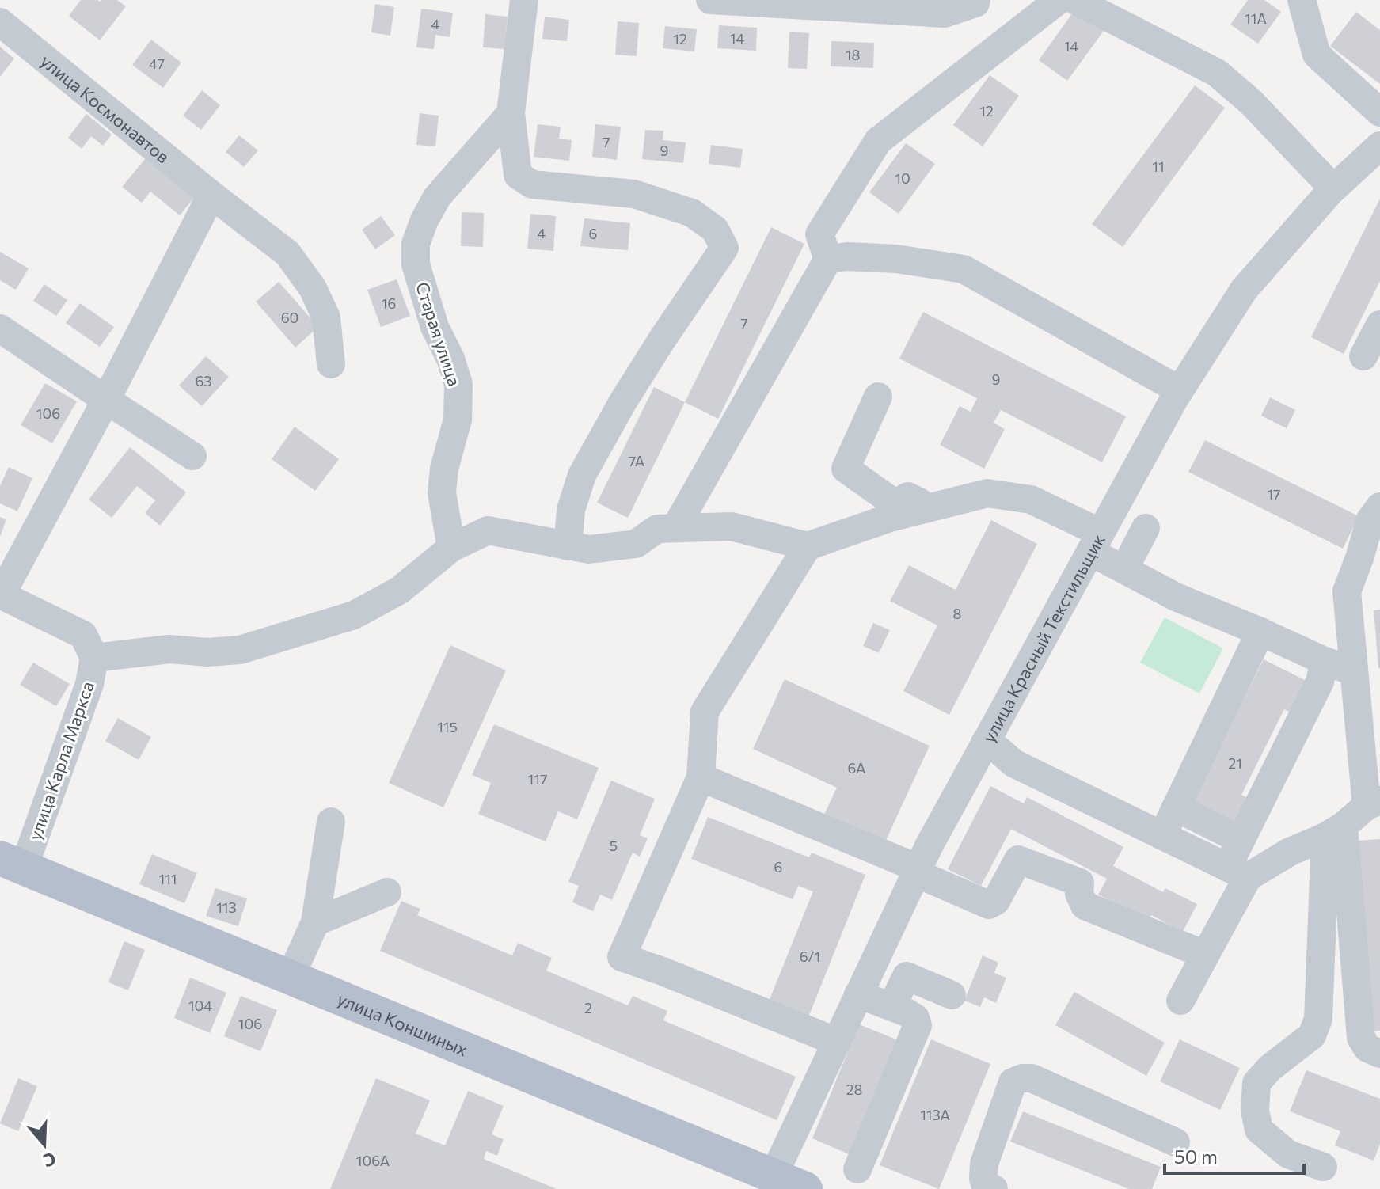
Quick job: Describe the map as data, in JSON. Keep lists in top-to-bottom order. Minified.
{"streets":{"main road":["улица Коншиных"],"street":["улица Космонавтов","Старая улица","улица Красный Текстильщик","улица Карла Маркса"]},"crossings":[["улица Красный Текстильщик","улица Коншиных"],["улица Карла Маркса","улица Коншиных"]],"house_numbers":["11А","4","14","12","14","18","47","12","7","9","11","10","4","6","16","60","7","9","63","106","7А","17","8","115","21","6А","117","5","6","111","113","6/1","104","2","106","28","113А","106А"],"scale_bar":"50 m","north":"bottom"}
